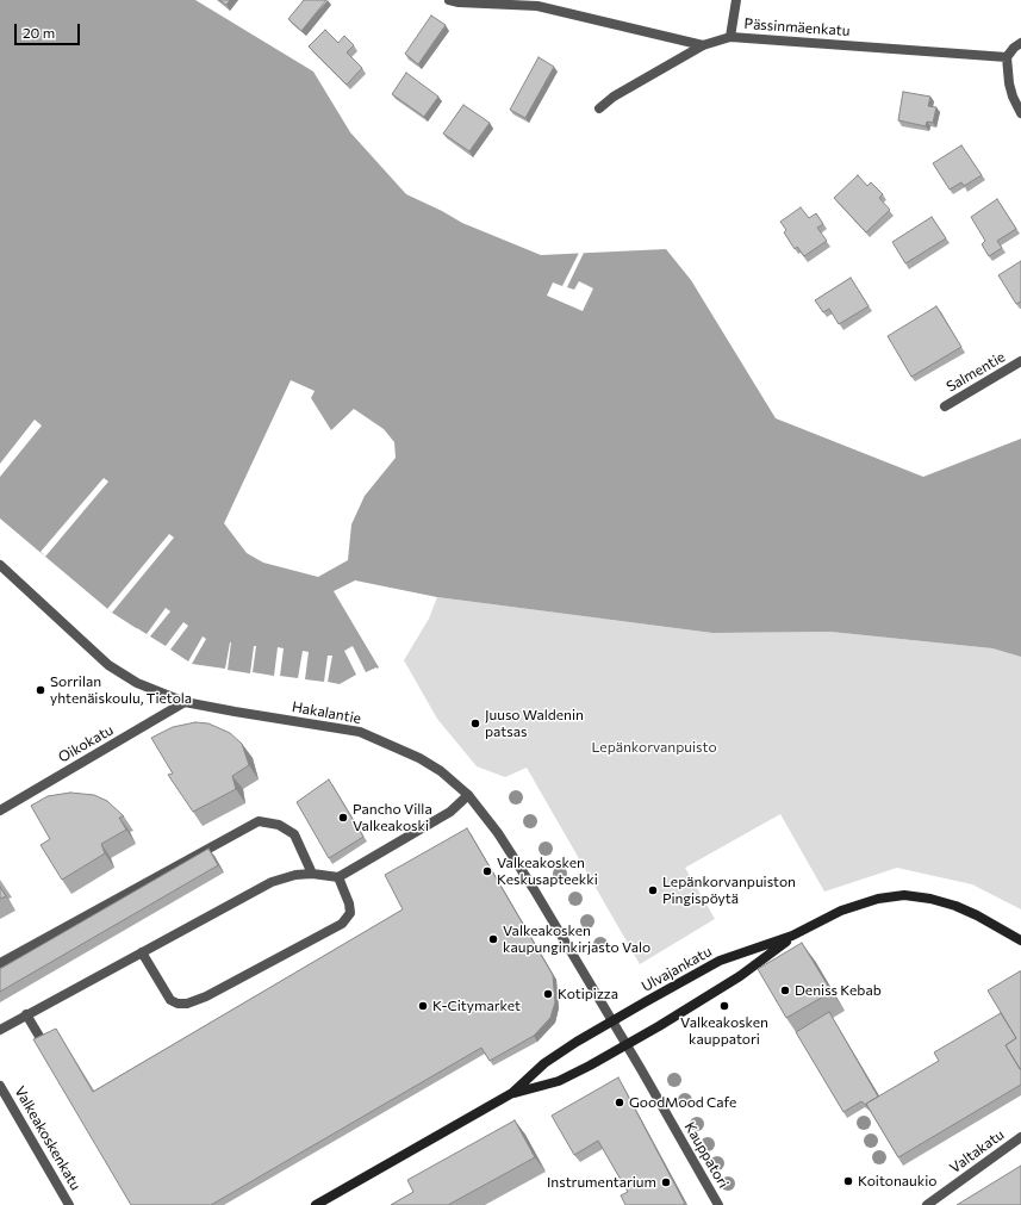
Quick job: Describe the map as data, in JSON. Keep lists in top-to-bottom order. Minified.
{"streets":{"main road":["Ulvajankatu"],"street":["Pässinmäenkatu","Salmentie","Hakalantie","Oikokatu","Valkeakoskenkatu","Valtakatu","Kauppatori"]},"crossings":[["Hakalantie","Oikokatu"],["Hakalantie","Ulvajankatu"],["Hakalantie","Kauppatori"],["Ulvajankatu","Kauppatori"]],"parks":["Lepänkorvanpuisto"],"places":["Sorrilan yhtenäiskoulu, Tietola","Juuso Waldenin patsas","Pancho Villa Valkeakoski","Valkeakosken Keskusapteekki","Lepänkorvanpuiston Pingispöytä","Valkeakosken kaupunginkirjasto Valo","Deniss Kebab","Kotipizza","K-Citymarket","Valkeakosken kauppatori","GoodMood Cafe","Koitonaukio","Instrumentarium"],"scale_bar":"20 m"}
